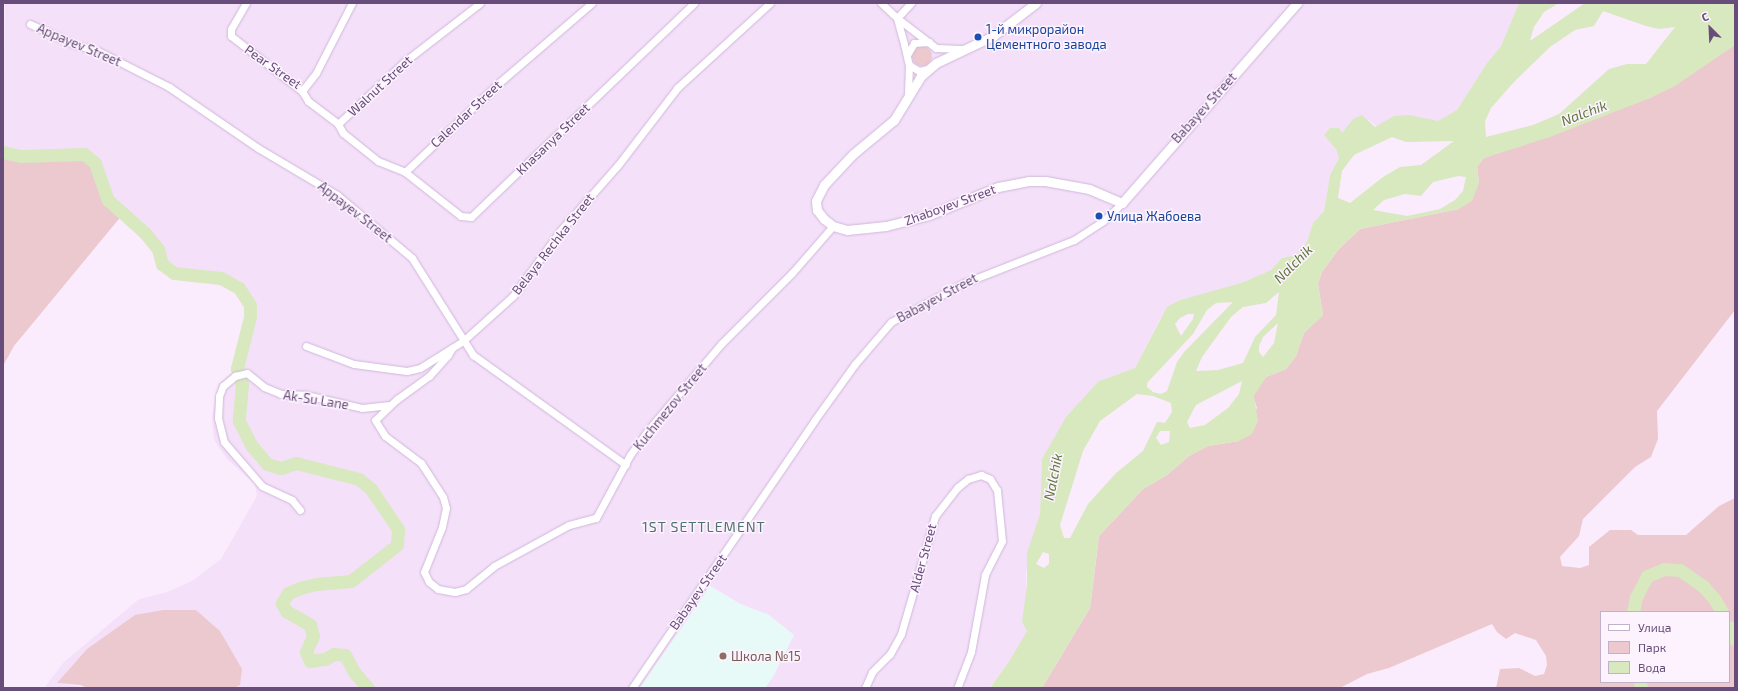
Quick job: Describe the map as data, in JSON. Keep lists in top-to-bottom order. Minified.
{"streets":{"street":["Appayev Street","Pear Street","Walnut Street","Babayev Street","Calendar Street","Khasanya Street","Zhaboyev Street","Belaya Rechka Street","Ak-Su Lane","Kuchmezov Street","Alder Street"]},"crossings":[["Appayev Street","Belaya Rechka Street"],["Appayev Street","Kuchmezov Street"],["Pear Street","Walnut Street"],["Babayev Street","Zhaboyev Street"],["Calendar Street","Khasanya Street"],["Zhaboyev Street","Kuchmezov Street"],["Belaya Rechka Street","Kuchmezov Street"],["Ak-Su Lane","Kuchmezov Street"]],"districts":["1ST SETTLEMENT"],"water":["Nalchik"],"places":["1-й микрорайон Цементного завода","Улица Жабоева","Школа №15"],"legend":["Улица","Парк","Вода"],"north":"top left"}
